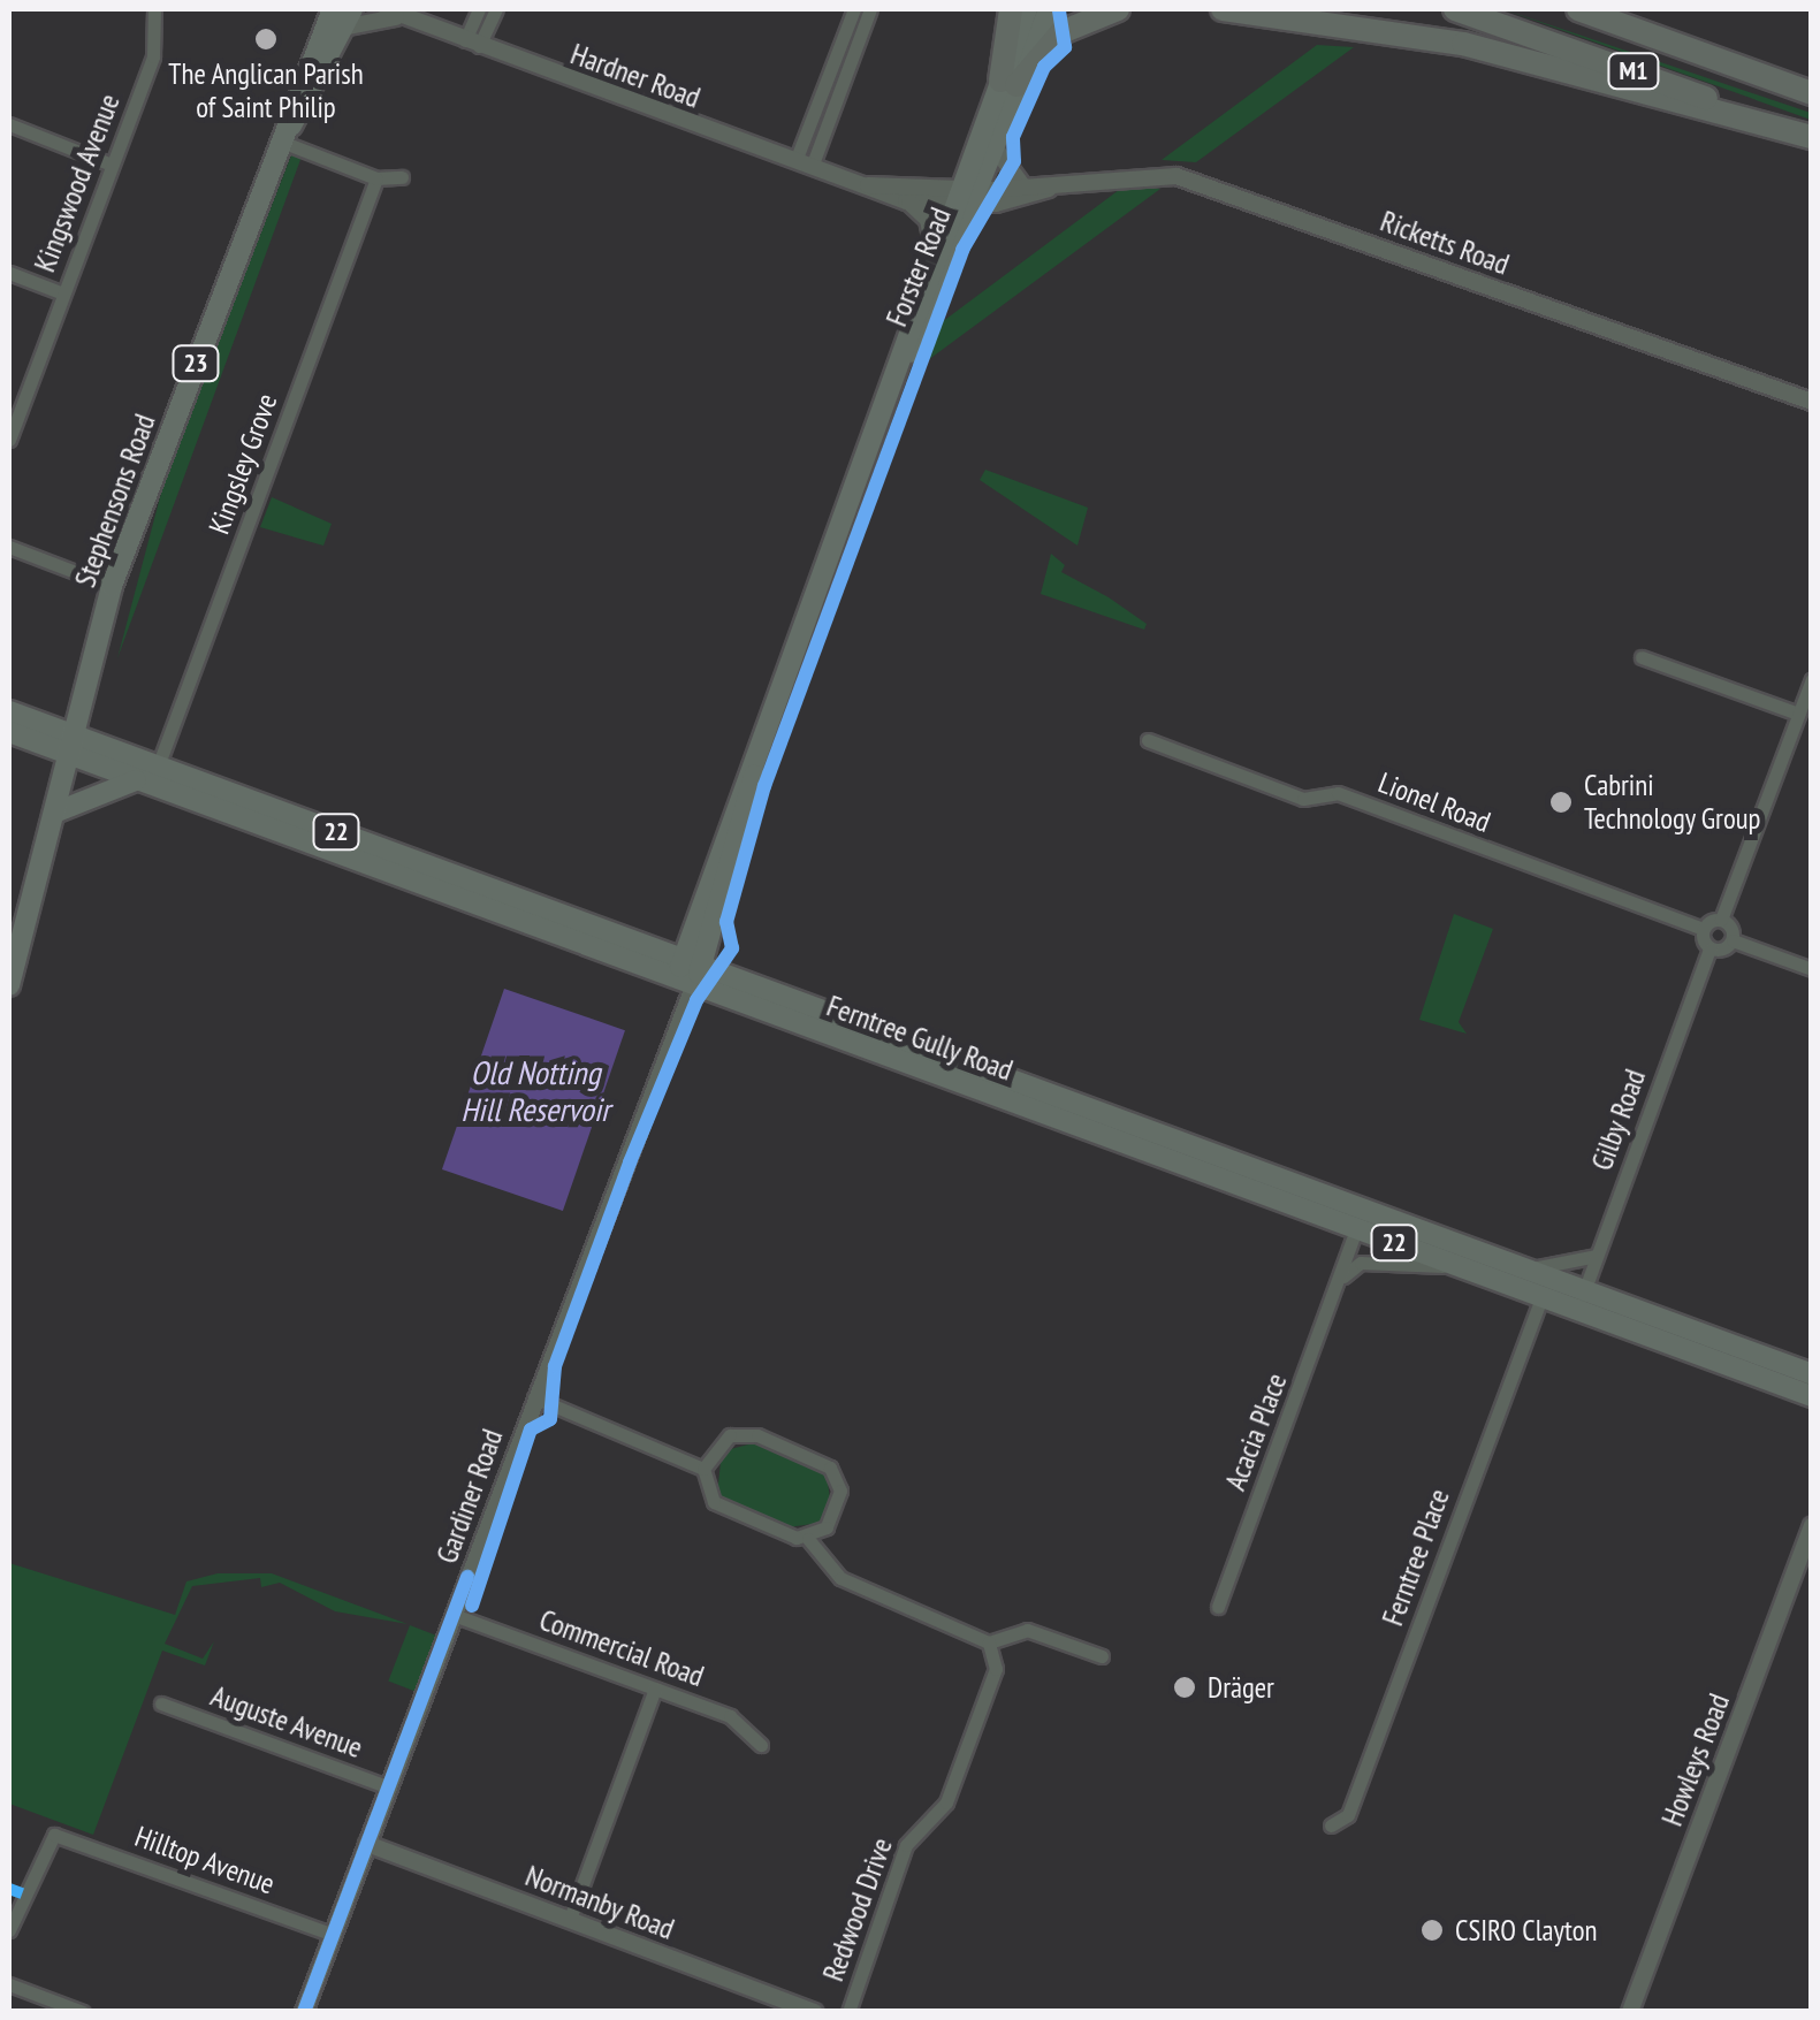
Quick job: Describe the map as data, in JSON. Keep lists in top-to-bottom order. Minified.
{"streets":{"highway":["M1"],"main road":["Forster Road","23","Stephensons Road","22","Ferntree Gully Road"],"street":["Hardner Road","Kingswood Avenue","Ricketts Road","Kingsley Grove","Lionel Road","Gilby Road","Acacia Place","Gardiner Road","Ferntree Place","Commercial Road","Auguste Avenue","Howleys Road","Hilltop Avenue","Normanby Road","Redwood Drive"]},"crossings":[["Hardner Road","Ricketts Road"],["Hardner Road","Forster Road"],["Ricketts Road","Forster Road"],["Forster Road","Ferntree Gully Road"],["Forster Road","Gardiner Road"],["23","Stephensons Road"],["23","Ferntree Gully Road"],["Kingsley Grove","Ferntree Gully Road"],["Stephensons Road","Ferntree Gully Road"],["Ferntree Gully Road","Gilby Road"],["Ferntree Gully Road","Acacia Place"],["Ferntree Gully Road","Gardiner Road"],["Ferntree Gully Road","Ferntree Place"],["Gardiner Road","Commercial Road"],["Gardiner Road","Auguste Avenue"],["Gardiner Road","Hilltop Avenue"],["Gardiner Road","Normanby Road"]],"water":["Old Notting Hill Reservoir"],"places":["The Anglican Parish of Saint Philip","Cabrini Technology Group","Dräger","CSIRO Clayton"]}
